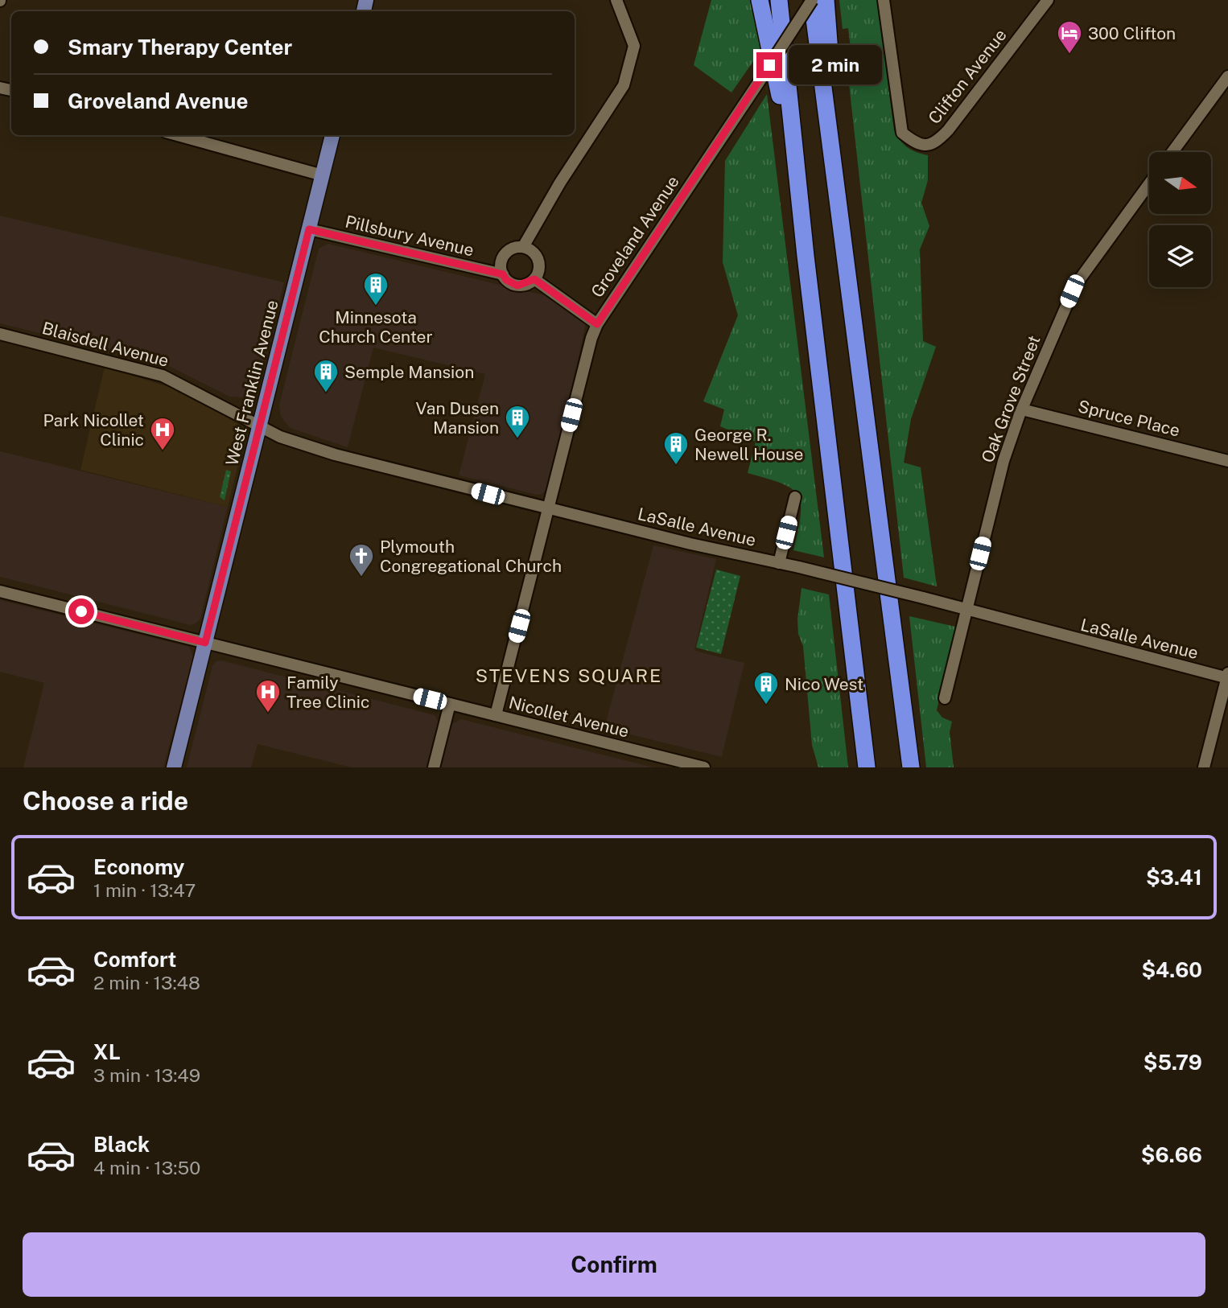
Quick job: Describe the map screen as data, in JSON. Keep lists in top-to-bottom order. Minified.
{"streets":{"main road":["West Franklin Avenue"],"street":["Clifton Avenue","Pillsbury Avenue","Groveland Avenue","Blaisdell Avenue","Oak Grove Street","Spruce Place","LaSalle Avenue","Nicollet Avenue"]},"crossings":[["Pillsbury Avenue","West Franklin Avenue"],["Groveland Avenue","LaSalle Avenue"],["Groveland Avenue","Nicollet Avenue"],["Blaisdell Avenue","West Franklin Avenue"],["Blaisdell Avenue","LaSalle Avenue"],["West Franklin Avenue","LaSalle Avenue"],["West Franklin Avenue","Nicollet Avenue"],["Oak Grove Street","Spruce Place"],["Oak Grove Street","LaSalle Avenue"]],"districts":["STEVENS SQUARE"],"places":{"hotel":["300 Clifton"],"building":["Minnesota Church Center","Semple Mansion","Van Dusen Mansion","George R. Newell House","Nico West"],"hospital":["Park Nicollet Clinic","Family Tree Clinic"],"church":["Plymouth Congregational Church"]},"north":"right","page":{"banner":["Smary Therapy Center","Groveland Avenue"],"bubble":"2 min","heading":"Choose a ride","list":[{"name":"Economy","note":"1 min · 13:47","value":"$3.41"},{"name":"Comfort","note":"2 min · 13:48","value":"$4.60"},{"name":"XL","note":"3 min · 13:49","value":"$5.79"},{"name":"Black","note":"4 min · 13:50","value":"$6.66"}],"buttons":"Confirm"}}
